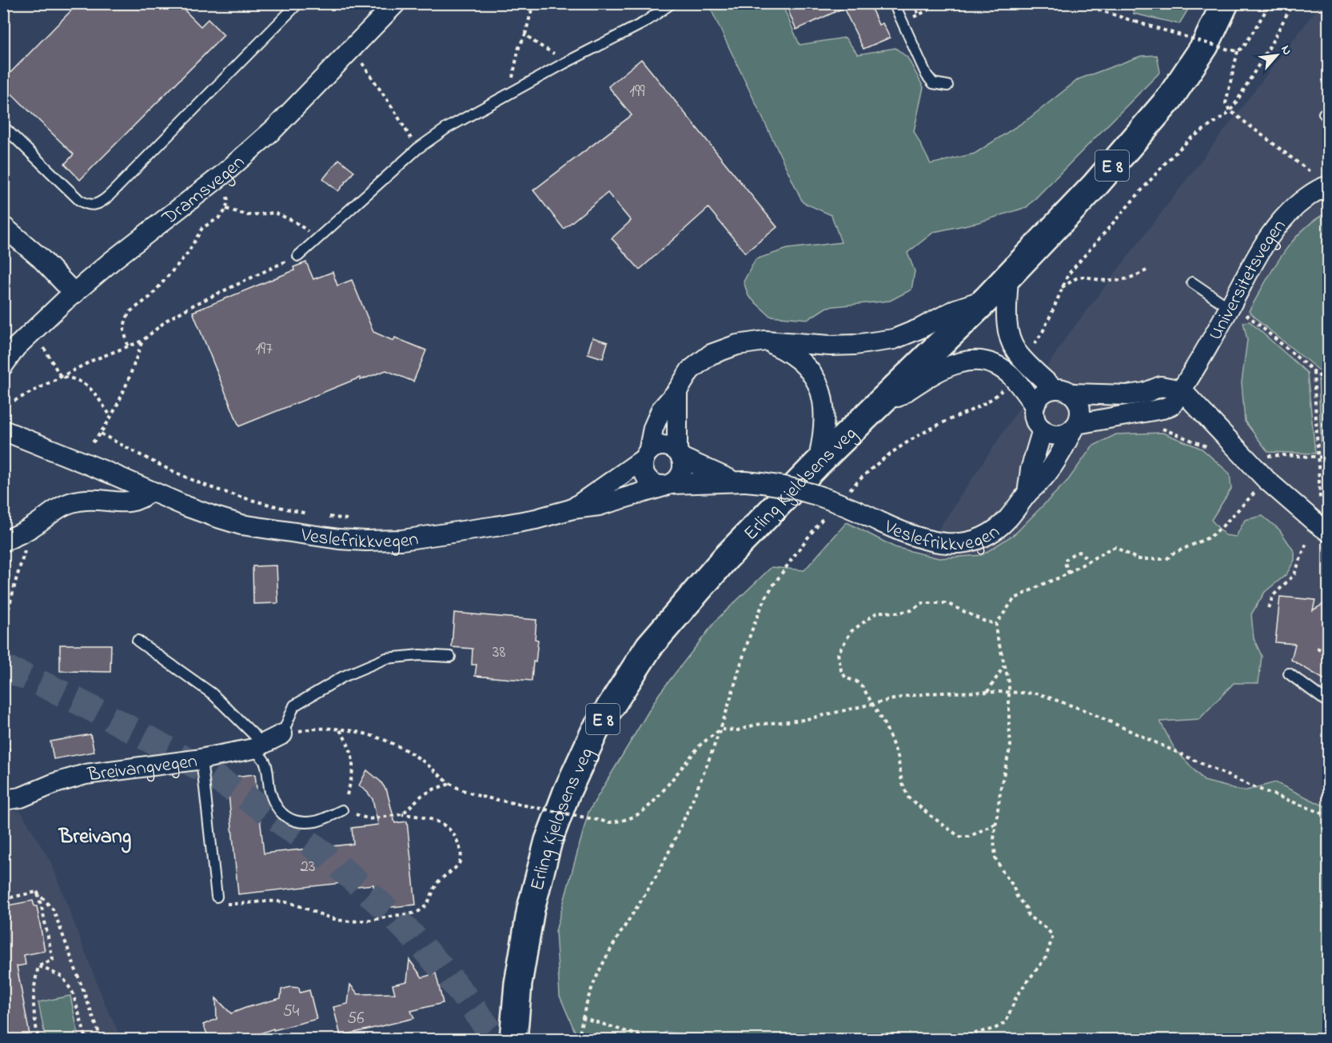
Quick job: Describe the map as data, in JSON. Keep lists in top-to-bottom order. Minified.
{"streets":{"highway":["E 8","Erling Kjeldsens veg"],"street":["Dramsvegen","Universitetsvegen","Veslefrikkvegen","Breivangvegen"]},"crossings":[["Universitetsvegen","Veslefrikkvegen"]],"districts":["Breivang"],"house_numbers":["199","197","38","23","54","56"],"north":"top right"}
